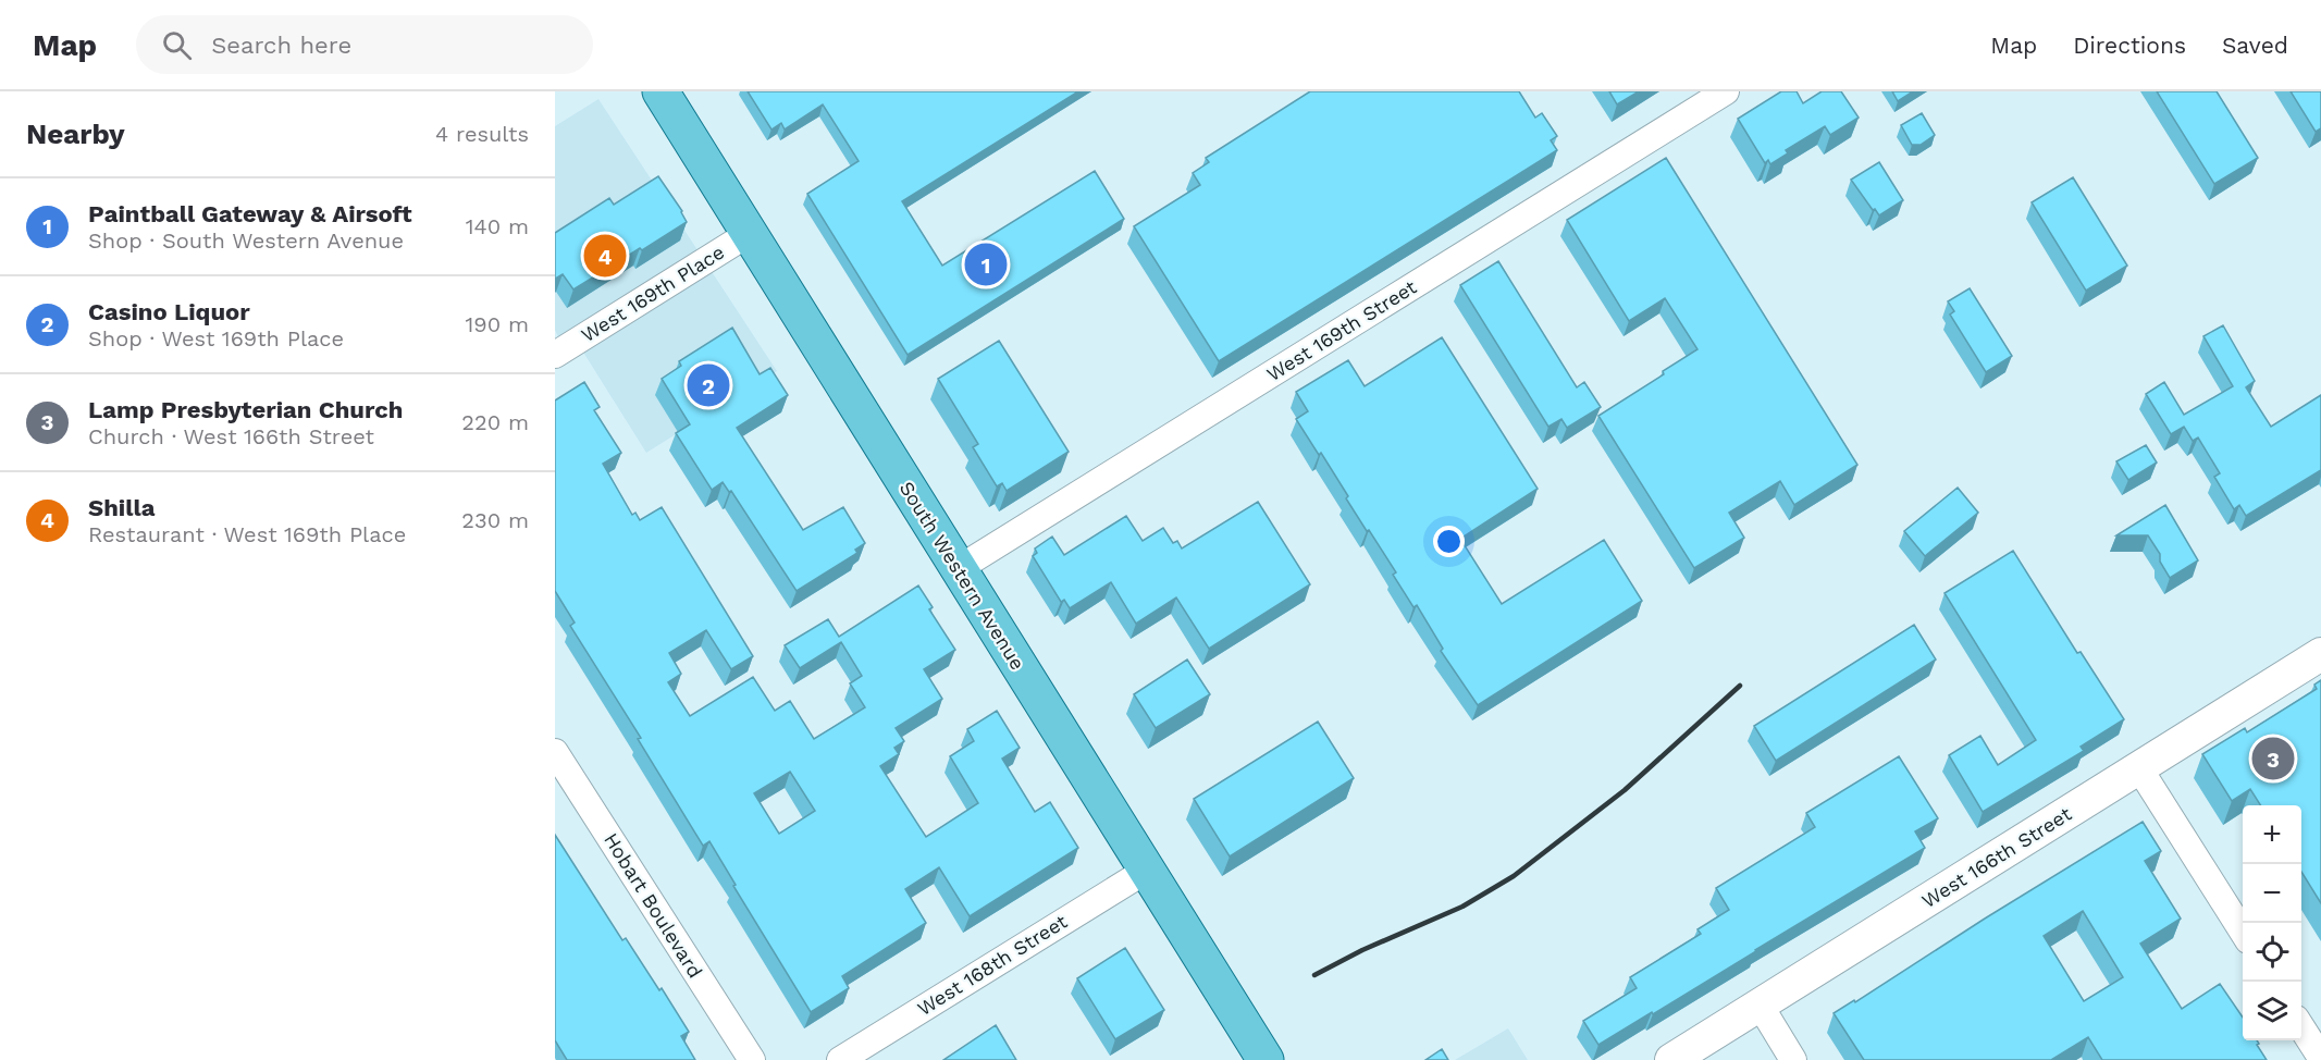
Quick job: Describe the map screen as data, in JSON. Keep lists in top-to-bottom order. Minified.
{"streets":{"main road":["South Western Avenue"],"street":["West 169th Place","West 169th Street","West 166th Street","Hobart Boulevard","West 168th Street"]},"crossings":[["West 169th Place","South Western Avenue"],["West 169th Street","South Western Avenue"],["South Western Avenue","West 168th Street"]],"page":{"header":"Map","search":"Search here","nav":["Map","Directions","Saved"],"heading":["Nearby","4 results"],"list":[{"mark":"1","name":"Paintball Gateway & Airsoft","note":"Shop · South Western Avenue","value":"140 m"},{"mark":"2","name":"Casino Liquor","note":"Shop · West 169th Place","value":"190 m"},{"mark":"3","name":"Lamp Presbyterian Church","note":"Church · West 166th Street","value":"220 m"},{"mark":"4","name":"Shilla","note":"Restaurant · West 169th Place","value":"230 m"}],"pins":["4","1","2","3"],"map_buttons":["+","−"]}}
